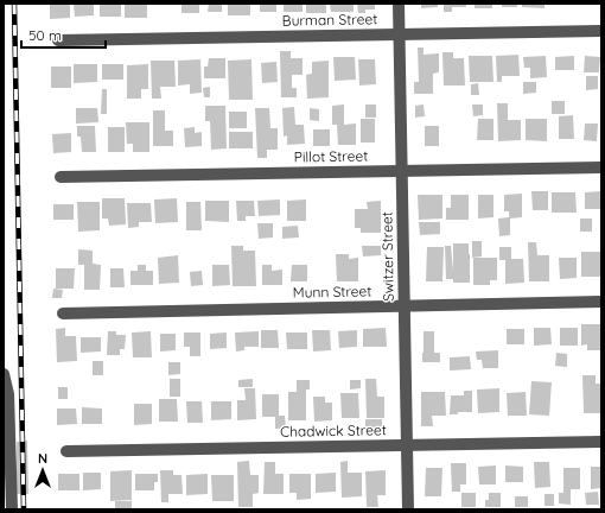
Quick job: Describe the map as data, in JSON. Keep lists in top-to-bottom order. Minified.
{"streets":{"street":["Burman Street","Pillot Street","Switzer Street","Munn Street","Chadwick Street"]},"crossings":[["Burman Street","Switzer Street"],["Pillot Street","Switzer Street"],["Switzer Street","Munn Street"],["Switzer Street","Chadwick Street"]],"scale_bar":"50 m","north":"top"}
